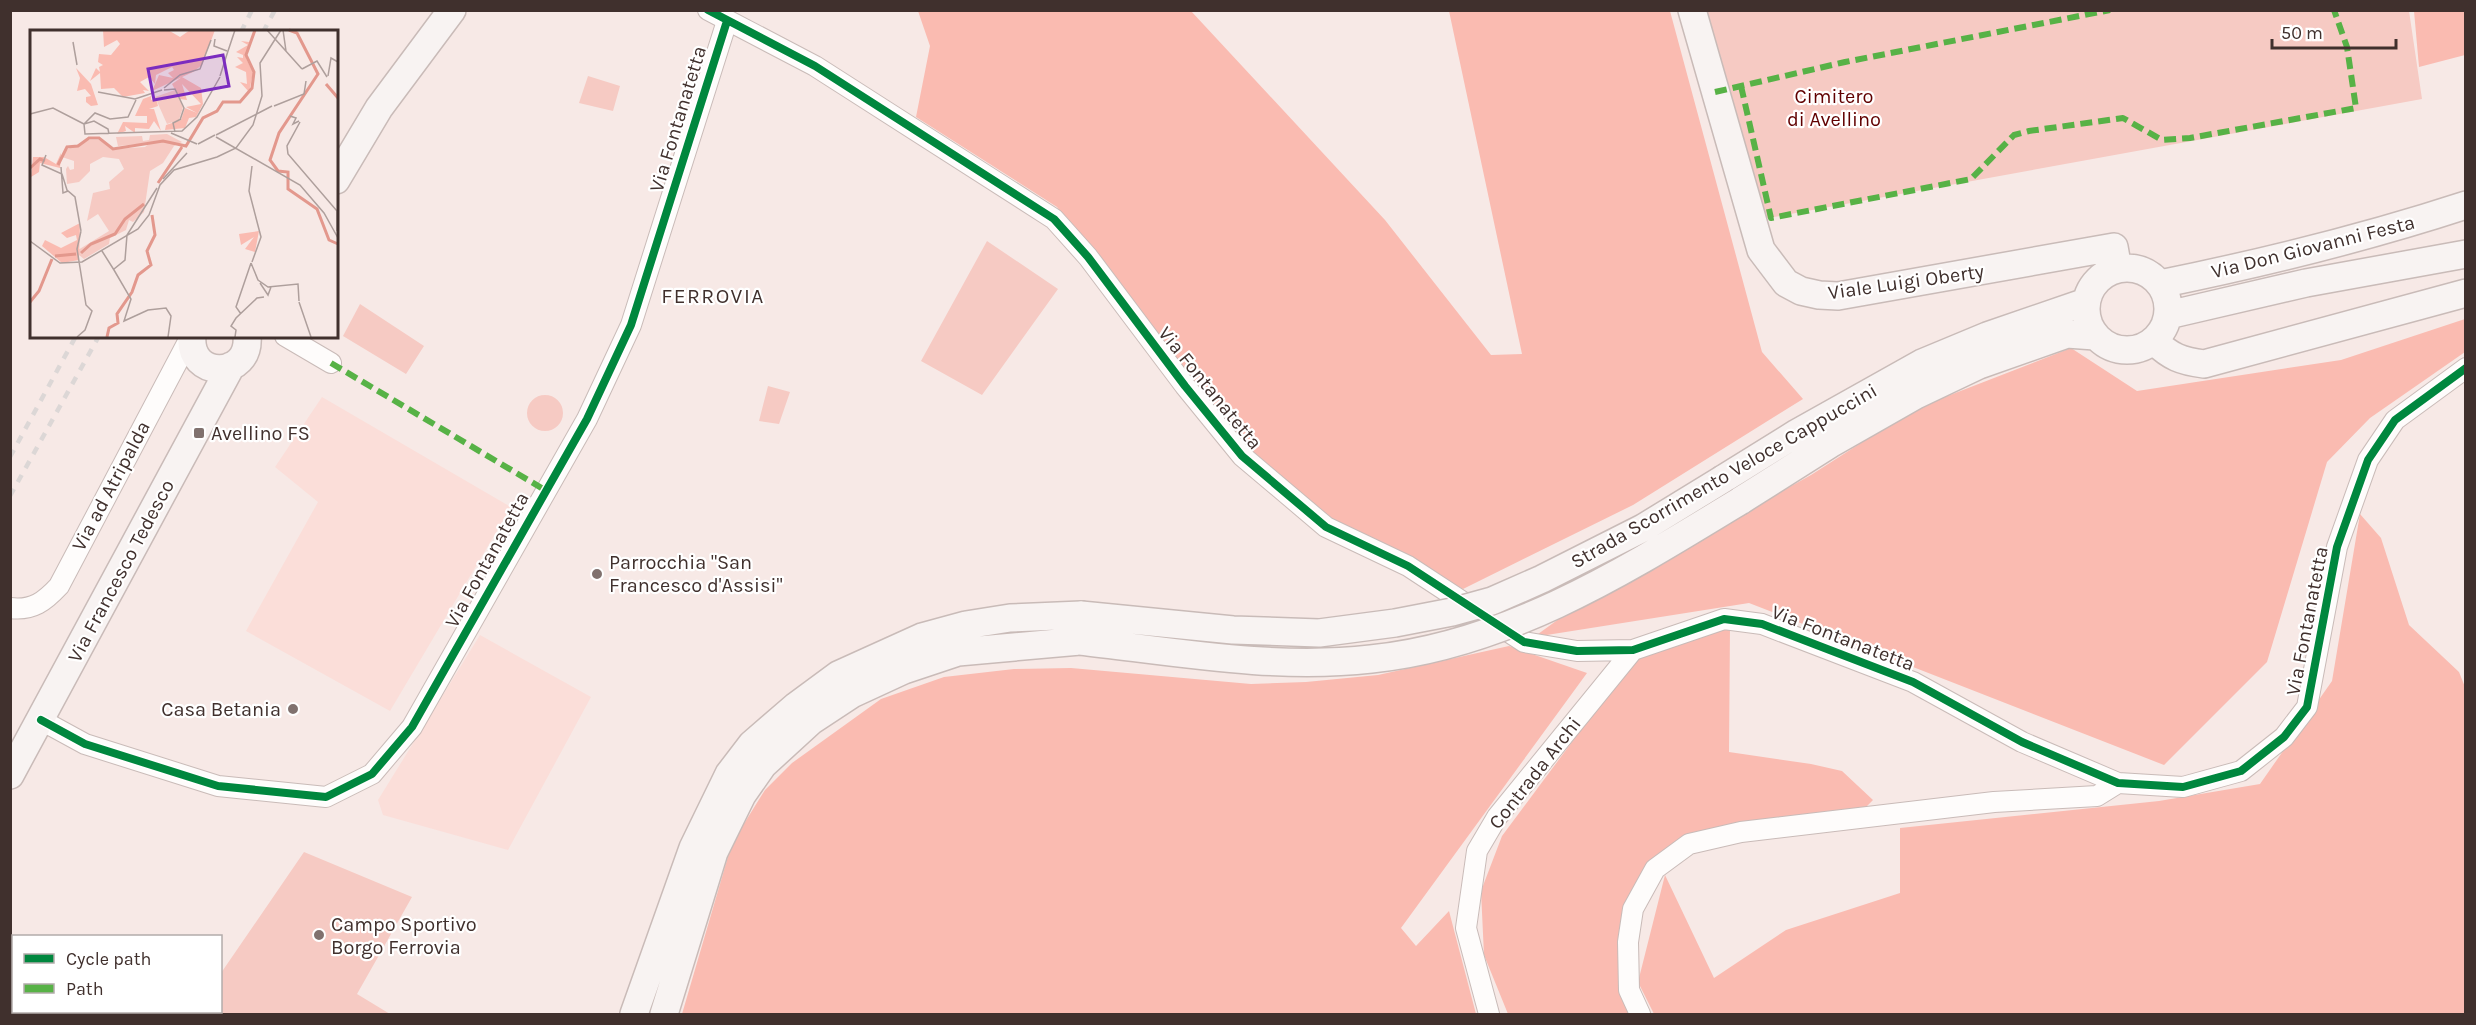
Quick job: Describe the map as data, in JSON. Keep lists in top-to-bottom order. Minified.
{"streets":{"main road":["Via Don Giovanni Festa","Viale Luigi Oberty","Strada Scorrimento Veloce Cappuccini","Via Francesco Tedesco"],"street":["Via Fontanatetta","Via ad Atripalda","Contrada Archi"]},"crossings":[["Via Fontanatetta","Via Francesco Tedesco"],["Via Fontanatetta","Contrada Archi"],["Via Don Giovanni Festa","Viale Luigi Oberty"],["Via Don Giovanni Festa","Strada Scorrimento Veloce Cappuccini"],["Viale Luigi Oberty","Strada Scorrimento Veloce Cappuccini"],["Via ad Atripalda","Via Francesco Tedesco"]],"districts":["FERROVIA"],"parks":["Cimitero di Avellino"],"places":{"transit":["Avellino FS"],"other":["Parrocchia \"San Francesco d'Assisi\"","Casa Betania","Campo Sportivo Borgo Ferrovia"]},"legend":["Cycle path","Path"],"scale_bar":"50 m"}
